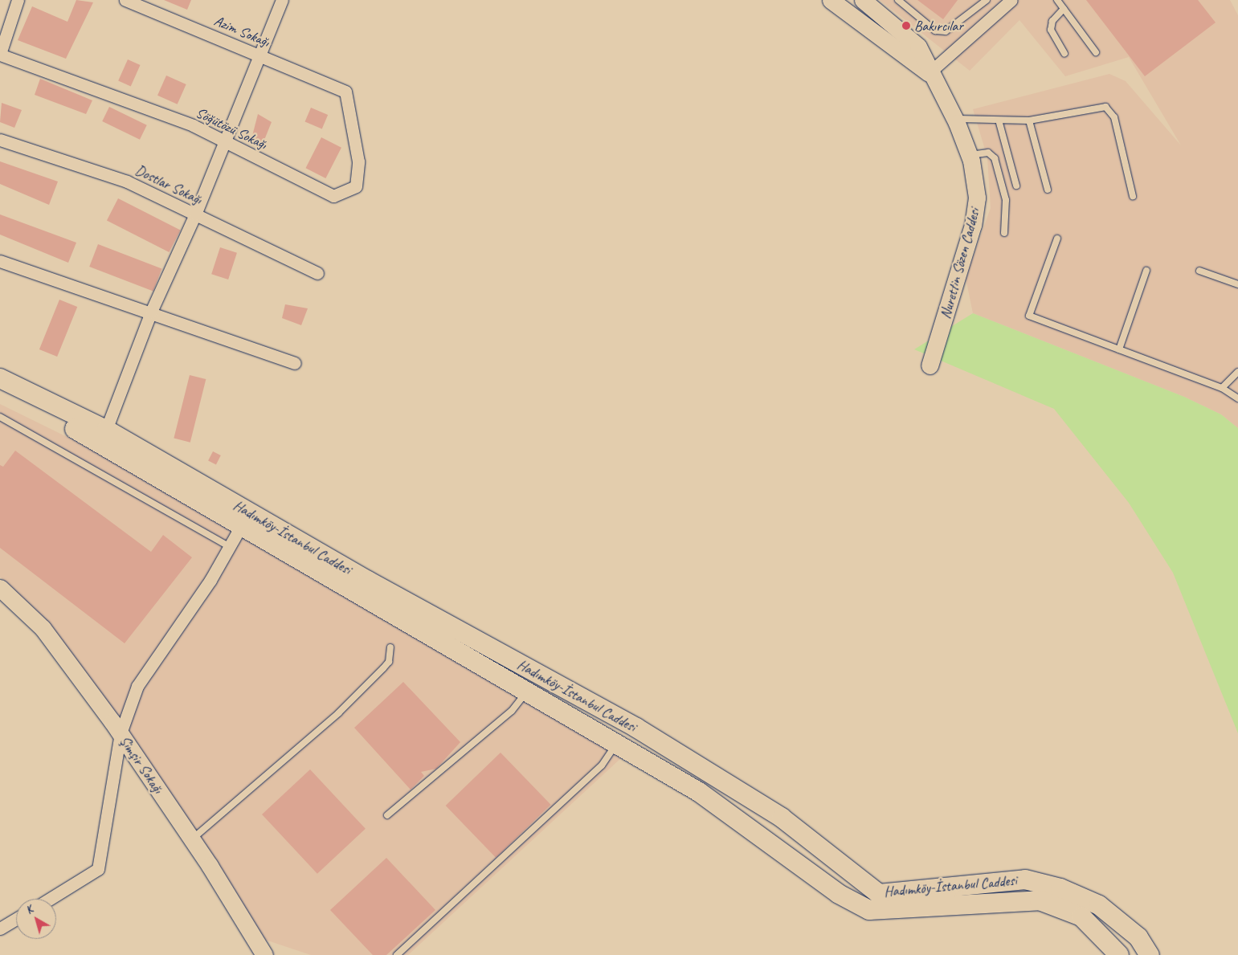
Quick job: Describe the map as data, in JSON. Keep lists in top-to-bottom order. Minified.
{"streets":{"main road":["Hadımköy-İstanbul Caddesi"],"street":["Azim Sokağı","Söğütözü Sokağı","Dostlar Sokağı","Nurettin Sözen Caddesi","Şimşir Sokağı"]},"crossings":[["Azim Sokağı","Söğütözü Sokağı"]],"places":["Bakırcılar"],"north":"top left"}
